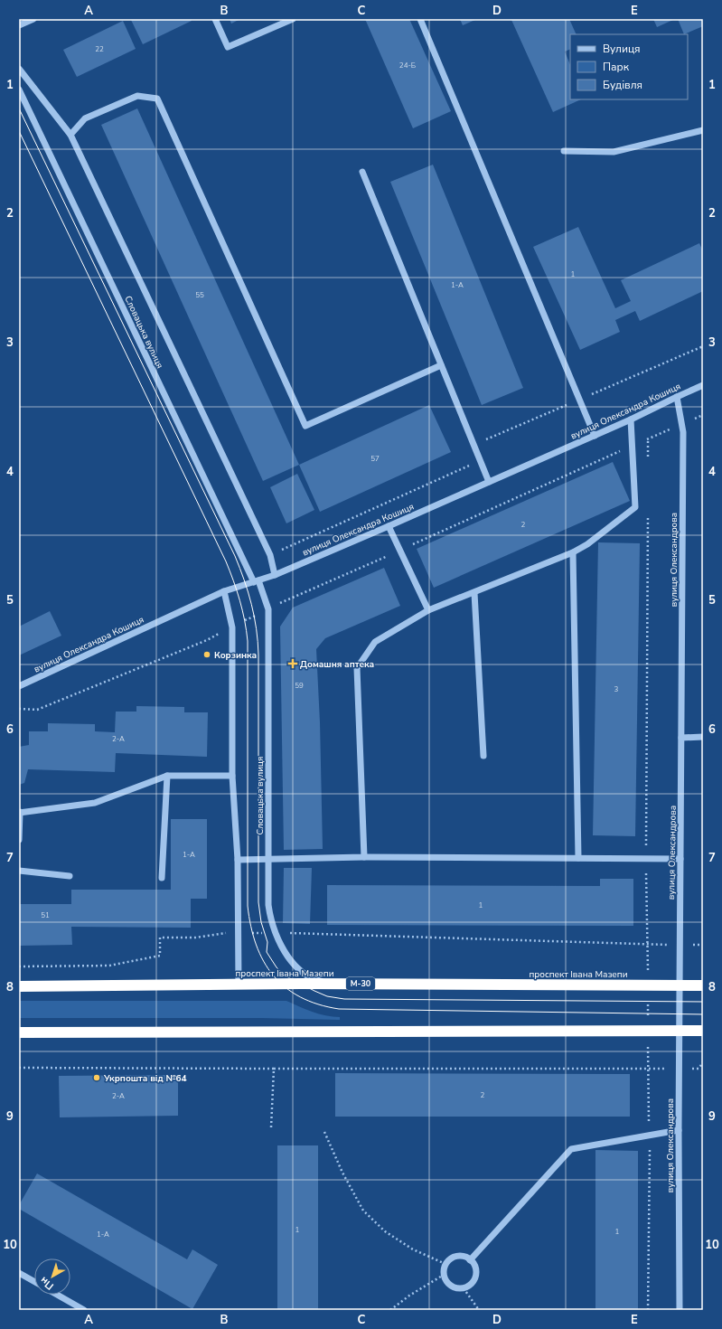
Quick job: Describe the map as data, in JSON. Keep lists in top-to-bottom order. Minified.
{"streets":{"highway":["проспект Івана Мазепи","М-30"],"street":["Словацька вулиця","вулиця Олександра Кошиця","вулиця Олександрова"]},"crossings":[["Словацька вулиця","вулиця Олександра Кошиця"],["Словацька вулиця","проспект Івана Мазепи"],["вулиця Олександра Кошиця","вулиця Олександрова"],["вулиця Олександрова","проспект Івана Мазепи"]],"places":{"other":["Корзинка","Укрпошта від №64"],"health":["Домашня аптека"]},"house_numbers":["22","24-Б","1","1-А","55","57","2","59","3","2-А","1-А","1","51","2","2-А","1","1","1-А"],"legend":["Вулиця","Парк","Будівля"],"north":"bottom left","grid":{"columns":["A","B","C","D","E"],"rows":["1","2","3","4","5","6","7","8","9","10"]}}
